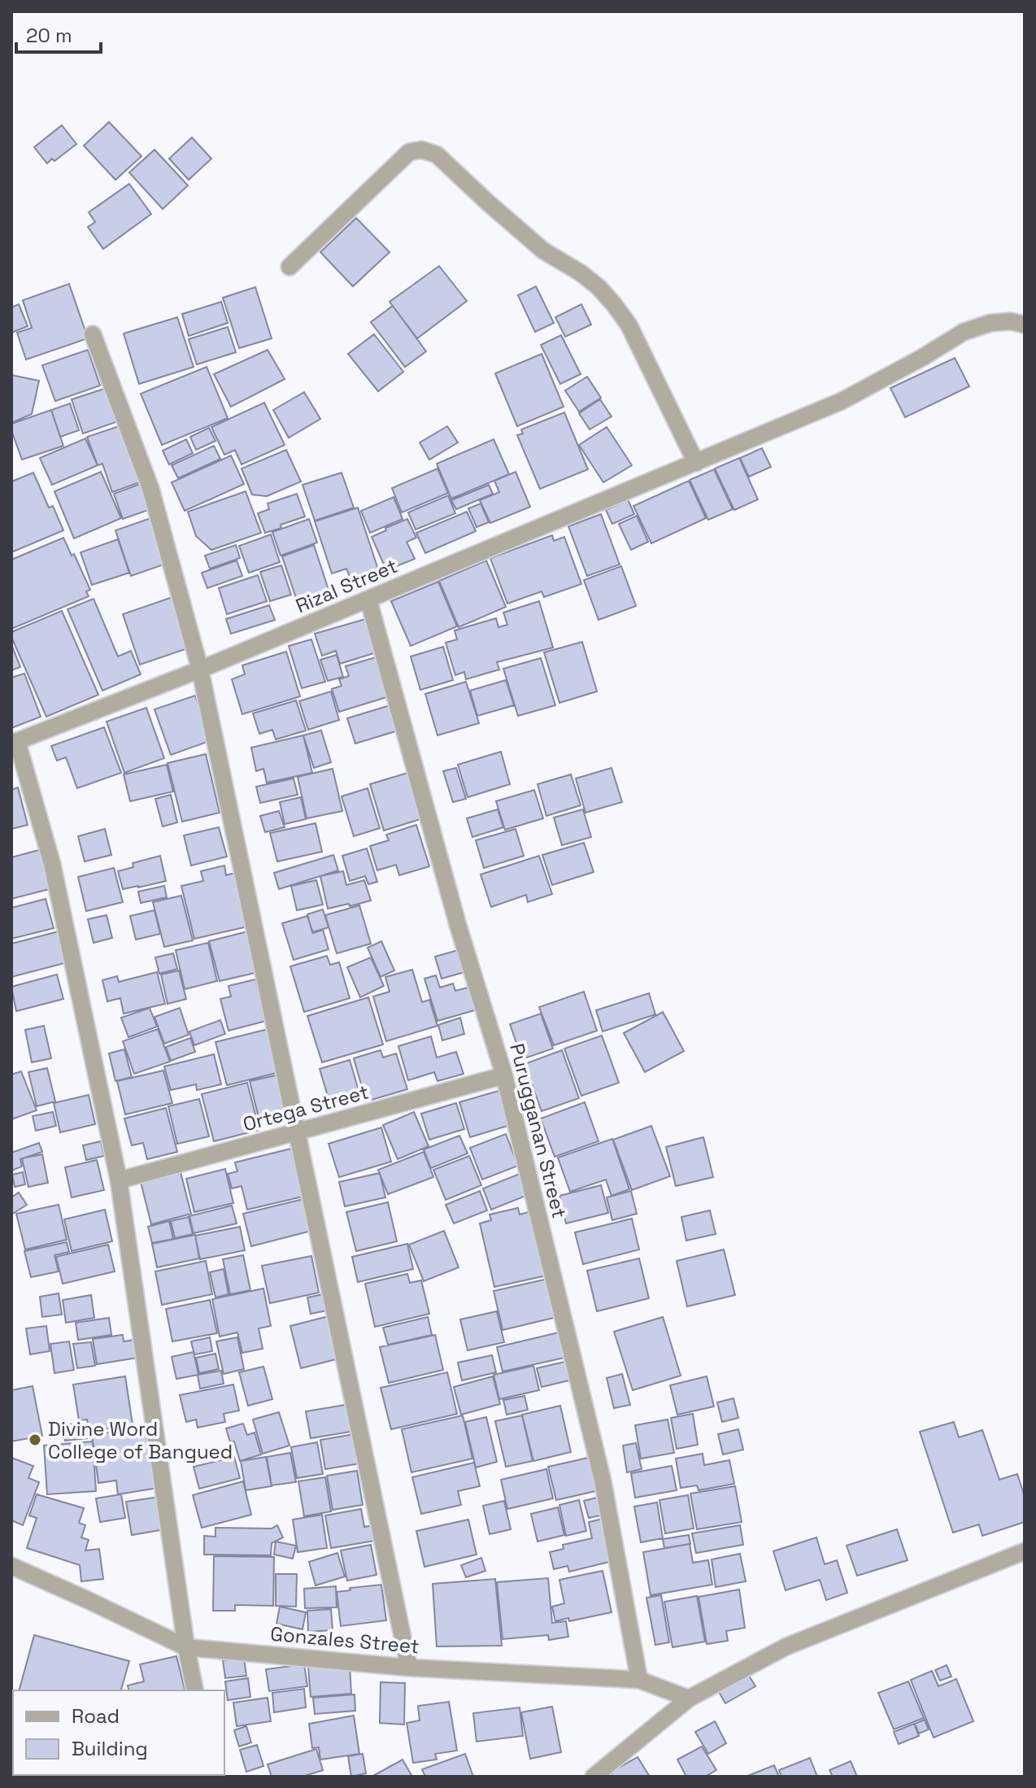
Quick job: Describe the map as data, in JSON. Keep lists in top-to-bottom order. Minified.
{"streets":{"street":["Rizal Street","Ortega Street","Purugganan Street","Gonzales Street"]},"crossings":[["Rizal Street","Purugganan Street"],["Ortega Street","Purugganan Street"],["Purugganan Street","Gonzales Street"]],"places":["Divine Word College of Bangued"],"legend":["Road","Building"],"scale_bar":"20 m"}
